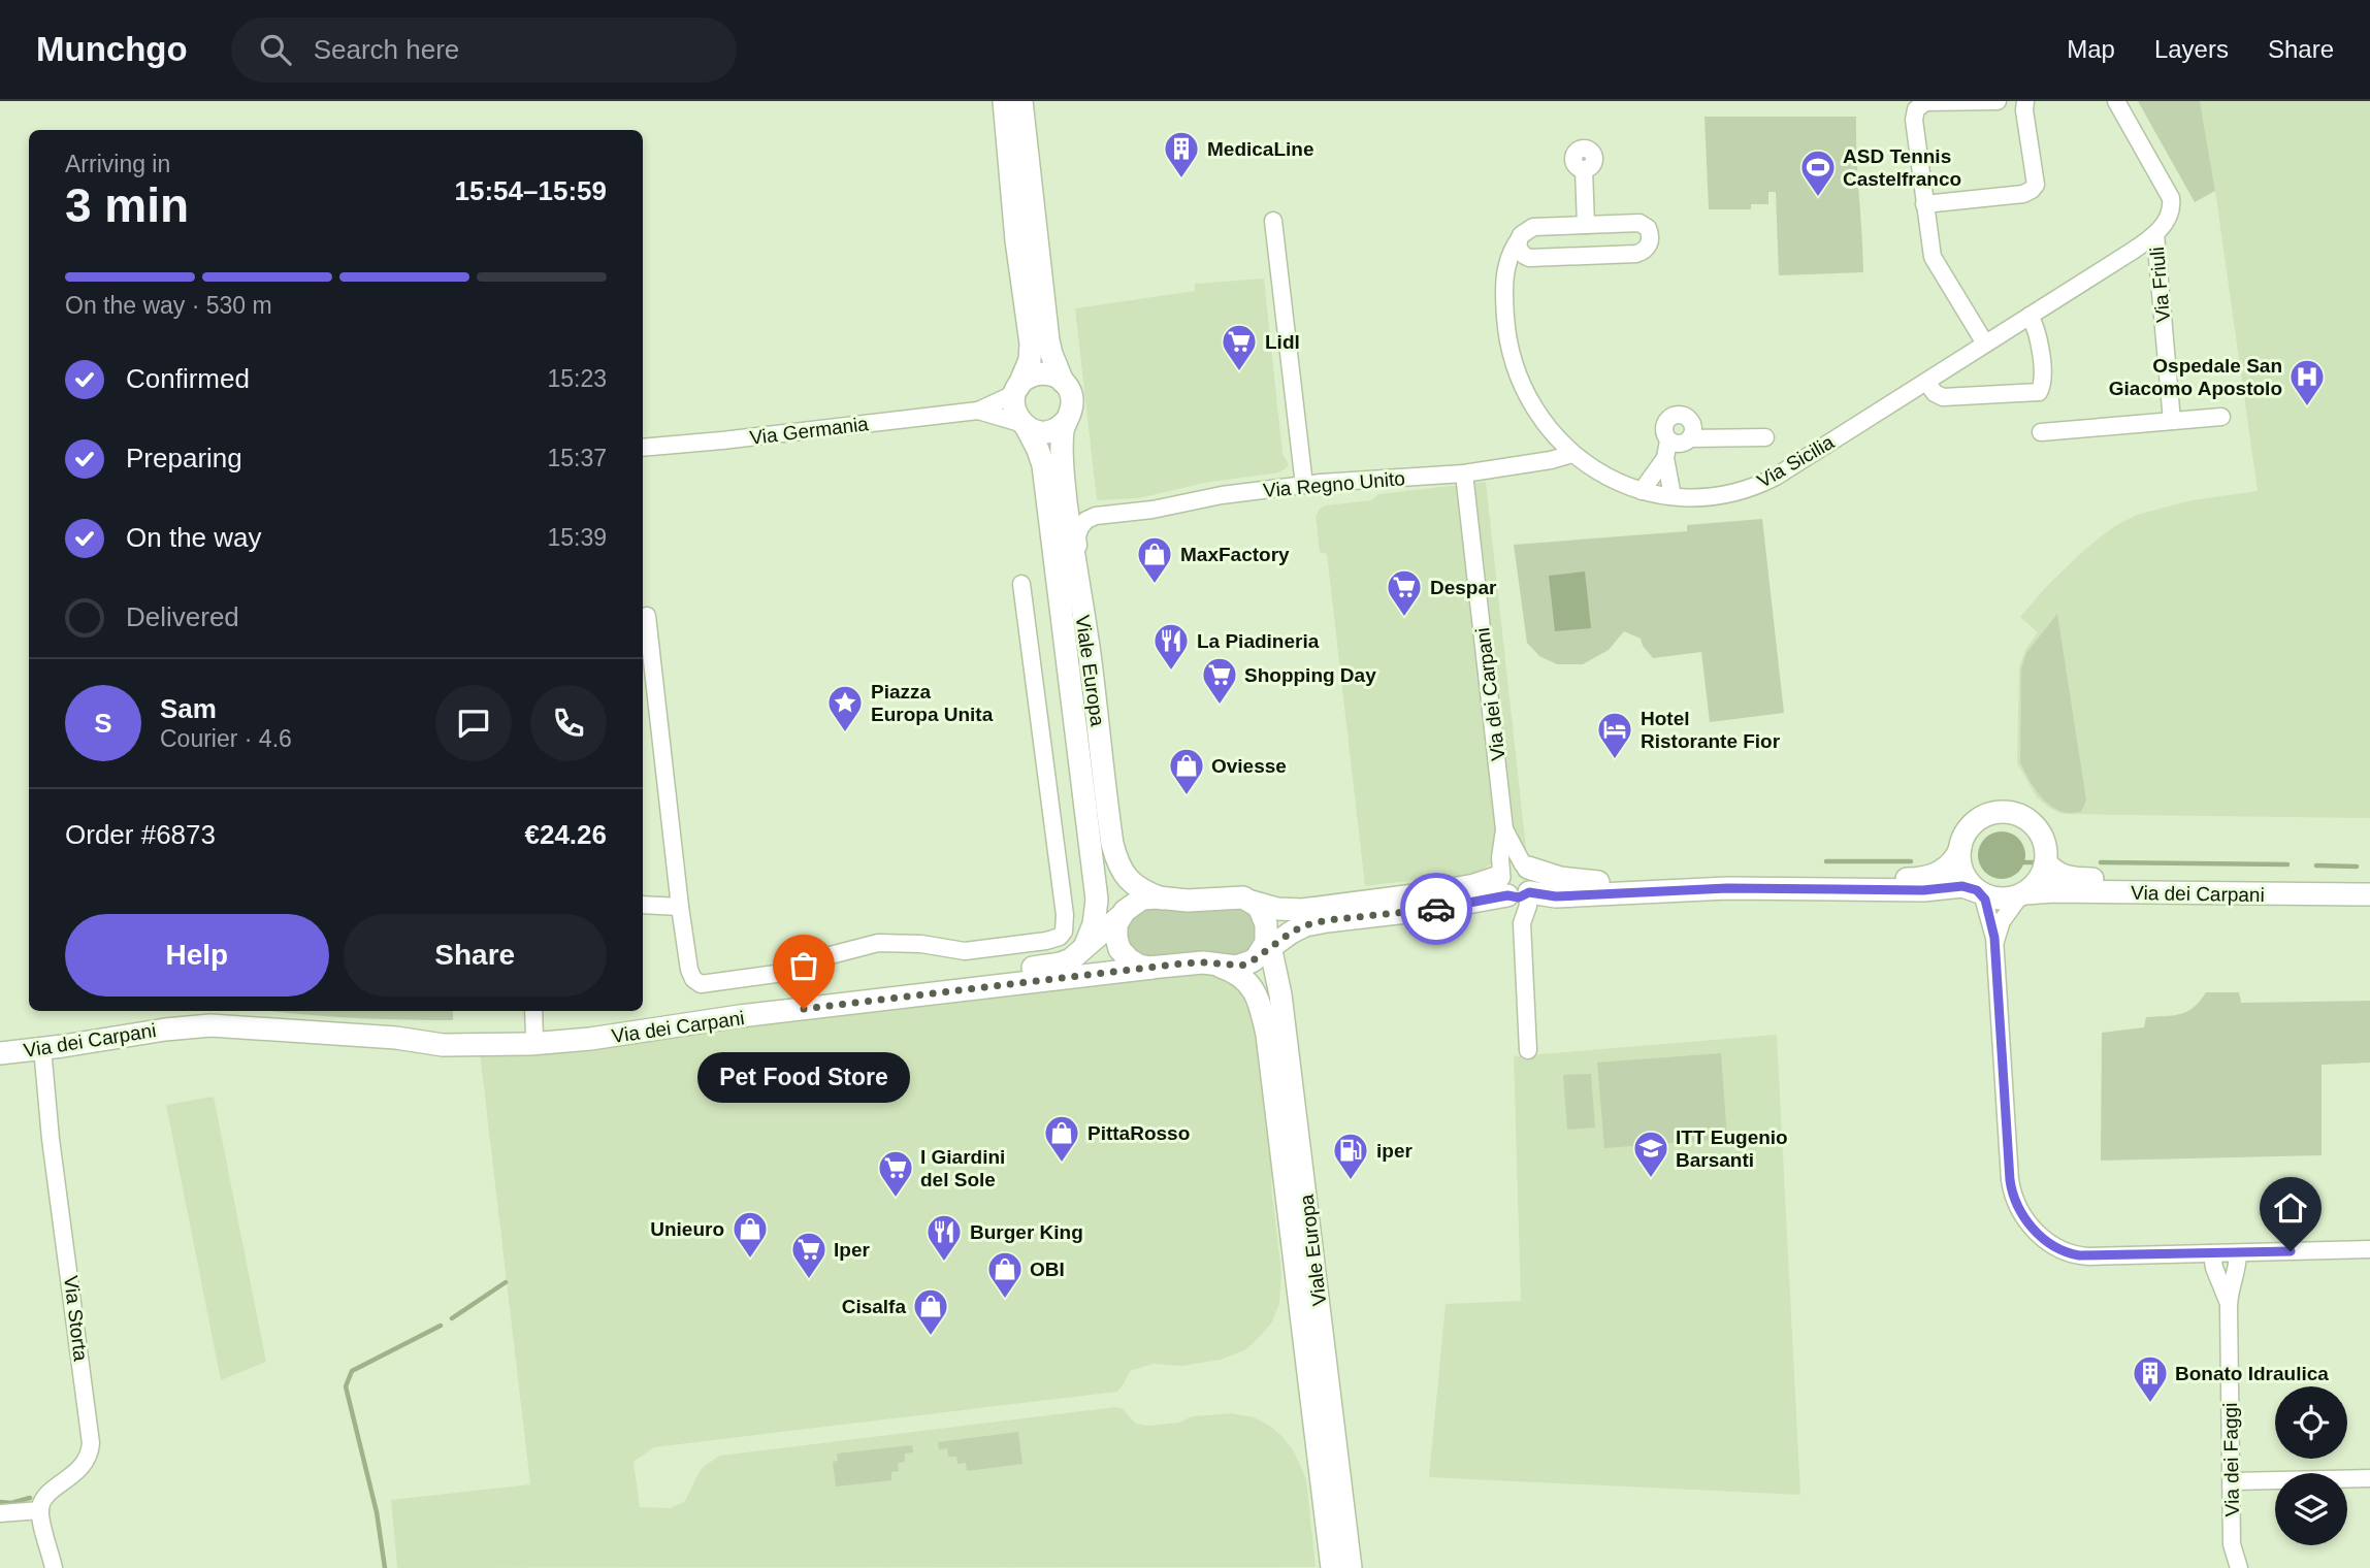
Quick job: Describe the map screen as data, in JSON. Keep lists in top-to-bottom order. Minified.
{"streets":{"street":["Via Friuli","Via Germania","Via Sicilia","Via Regno Unito","Viale Europa","Via dei Carpani","Via Storta","Via dei Faggi"]},"crossings":[["Via Friuli","Via Sicilia"],["Via Germania","Viale Europa"],["Via Sicilia","Via Regno Unito"],["Via Regno Unito","Via dei Carpani"],["Viale Europa","Via dei Carpani"],["Via dei Carpani","Via Storta"]],"places":{"building":["MedicaLine","Bonato Idraulica"],"sports":["ASD Tennis Castelfranco"],"supermarket":["Lidl","Despar","Shopping Day","I Giardini del Sole","Iper"],"hospital":["Ospedale San Giacomo Apostolo"],"shop":["MaxFactory","Oviesse","PittaRosso","Unieuro","OBI","Cisalfa"],"restaurant":["La Piadineria","Burger King"],"place":["Piazza Europa Unita"],"hotel":["Hotel Ristorante Fior"],"other":["Pet Food Store"],"school or university":["ITT Eugenio Barsanti"],"fuel station":["iper"]},"page":{"header":"Munchgo","search":"Search here","nav":["Map","Layers","Share"],"heading":["3 min","Arriving in","15:54–15:59"],"panel":["Sam","Courier · 4.6","Order #6873","€24.26"],"bar":"On the way · 530 m","list":[["Confirmed","15:23"],["Preparing","15:37"],["On the way","15:39"],"Delivered"],"round":"S","buttons":["Help","Share"],"bubble":"Pet Food Store"}}
